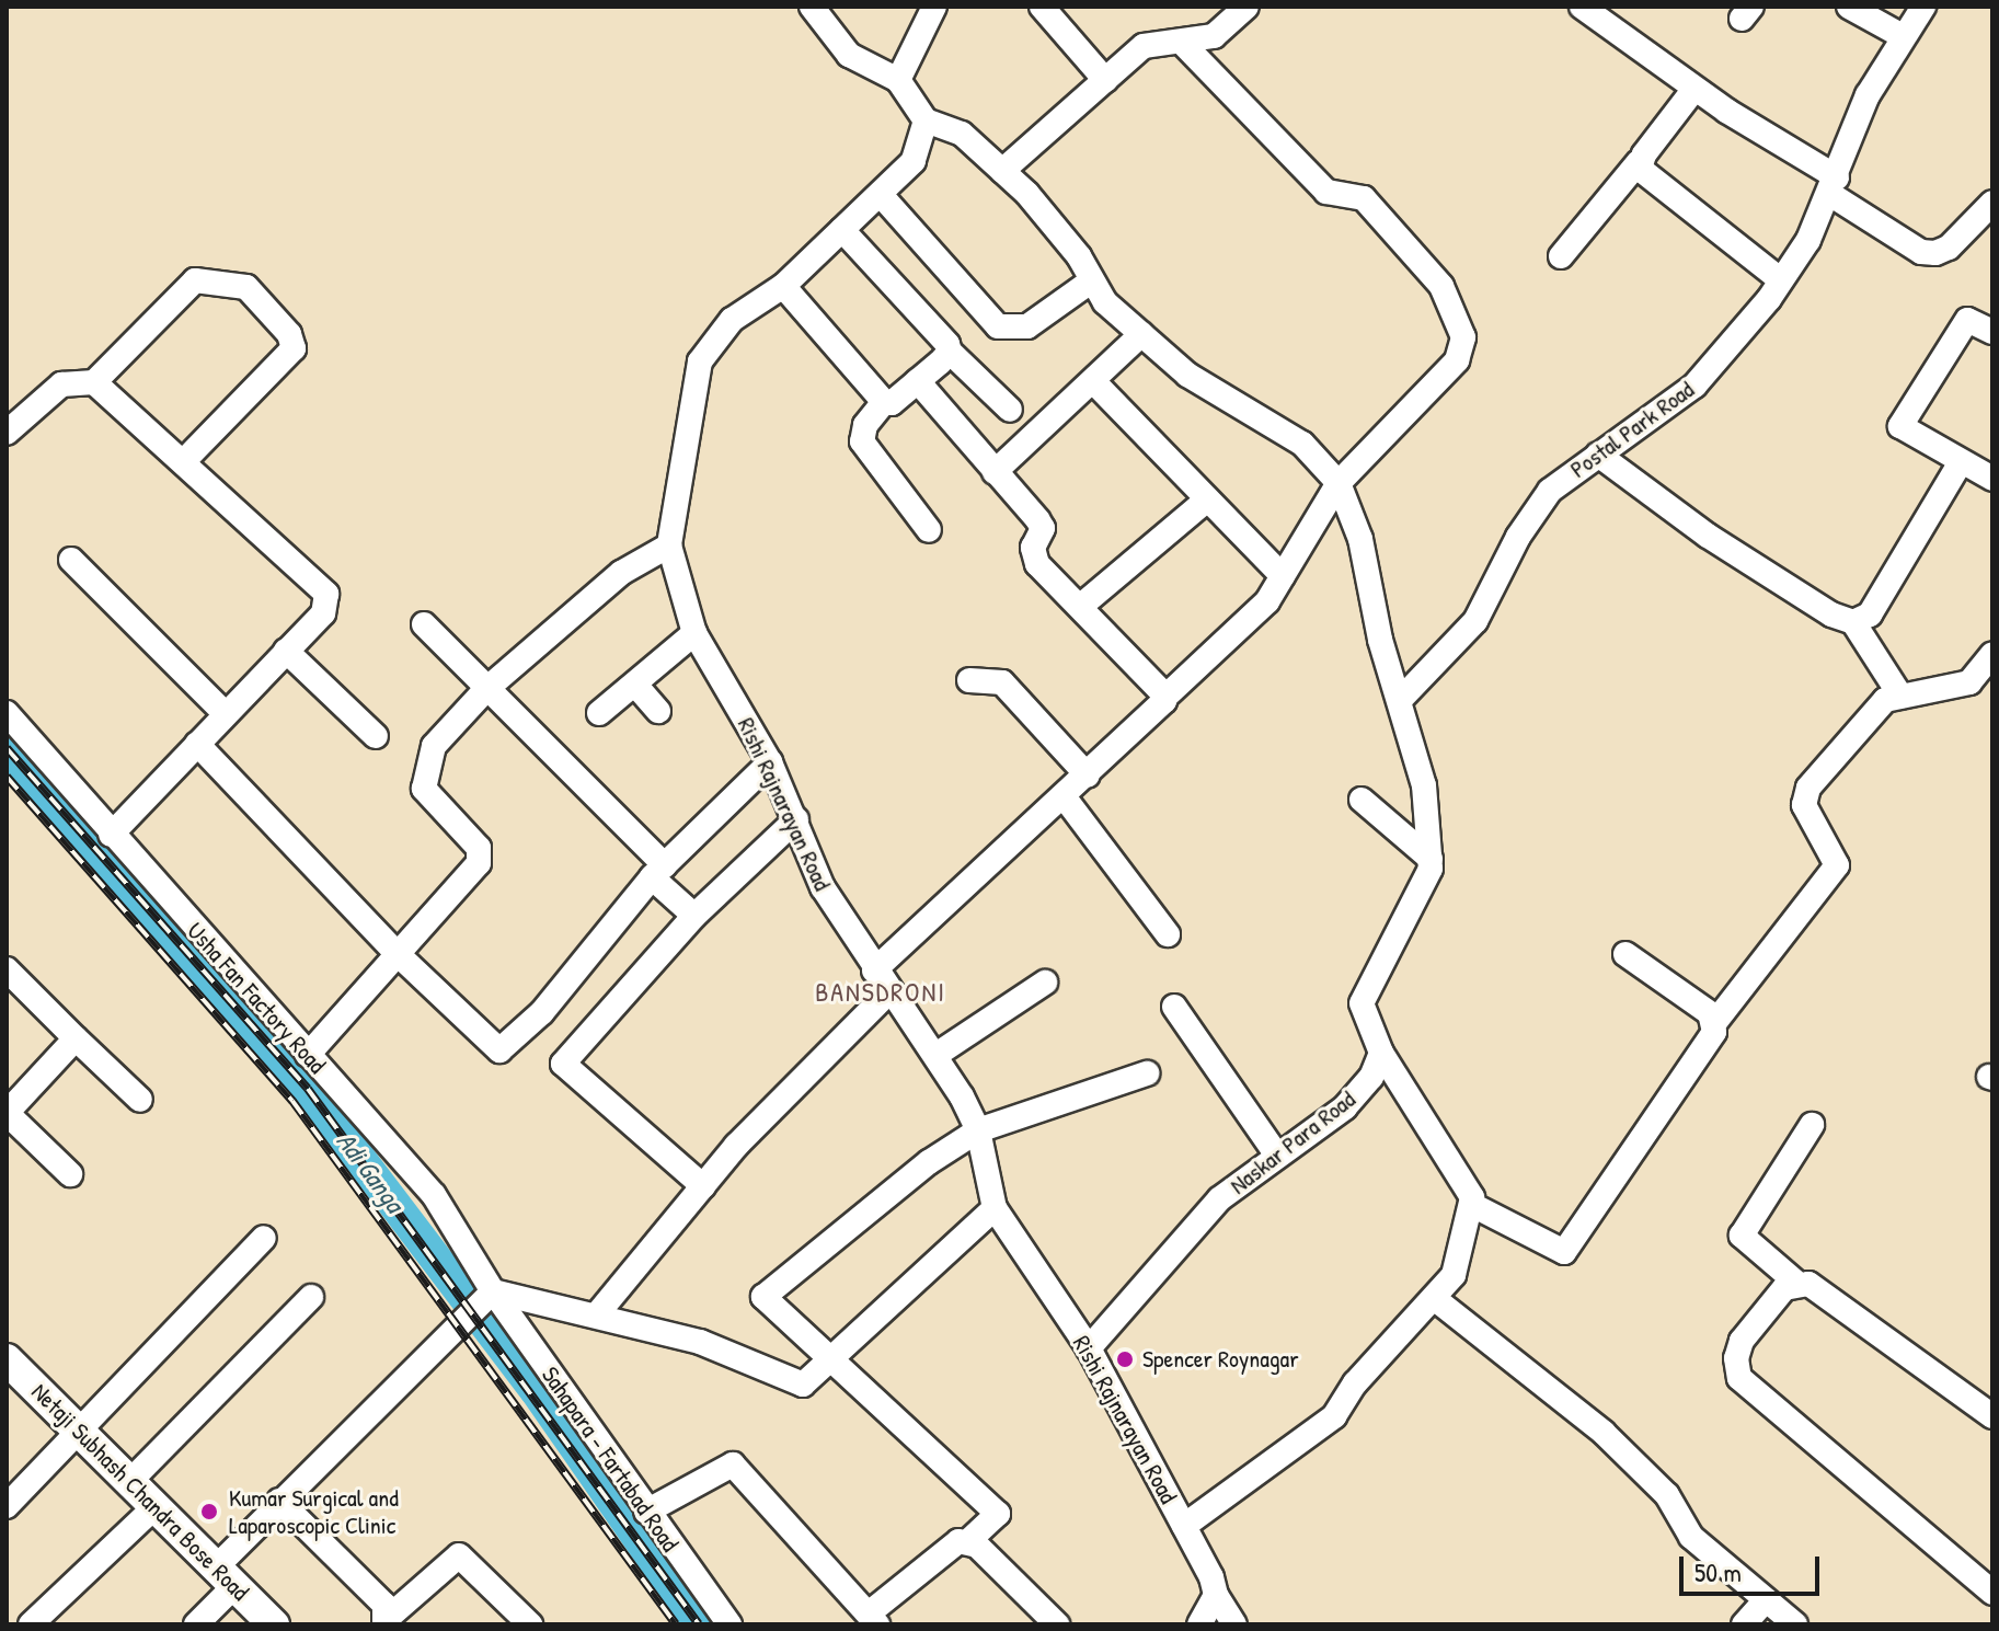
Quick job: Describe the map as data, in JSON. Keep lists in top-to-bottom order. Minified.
{"streets":{"main road":["Netaji Subhash Chandra Bose Road"],"street":["Postal Park Road","Rishi Rajnarayan Road","Usha Fan Factory Road","Naskar Para Road","Sahapara - Fartabad Road"]},"crossings":[["Rishi Rajnarayan Road","Naskar Para Road"],["Usha Fan Factory Road","Sahapara - Fartabad Road"]],"districts":["BANSDRONI"],"water":["Adi Ganga"],"places":["Spencer Roynagar","Kumar Surgical and Laparoscopic Clinic"],"scale_bar":"50 m"}
